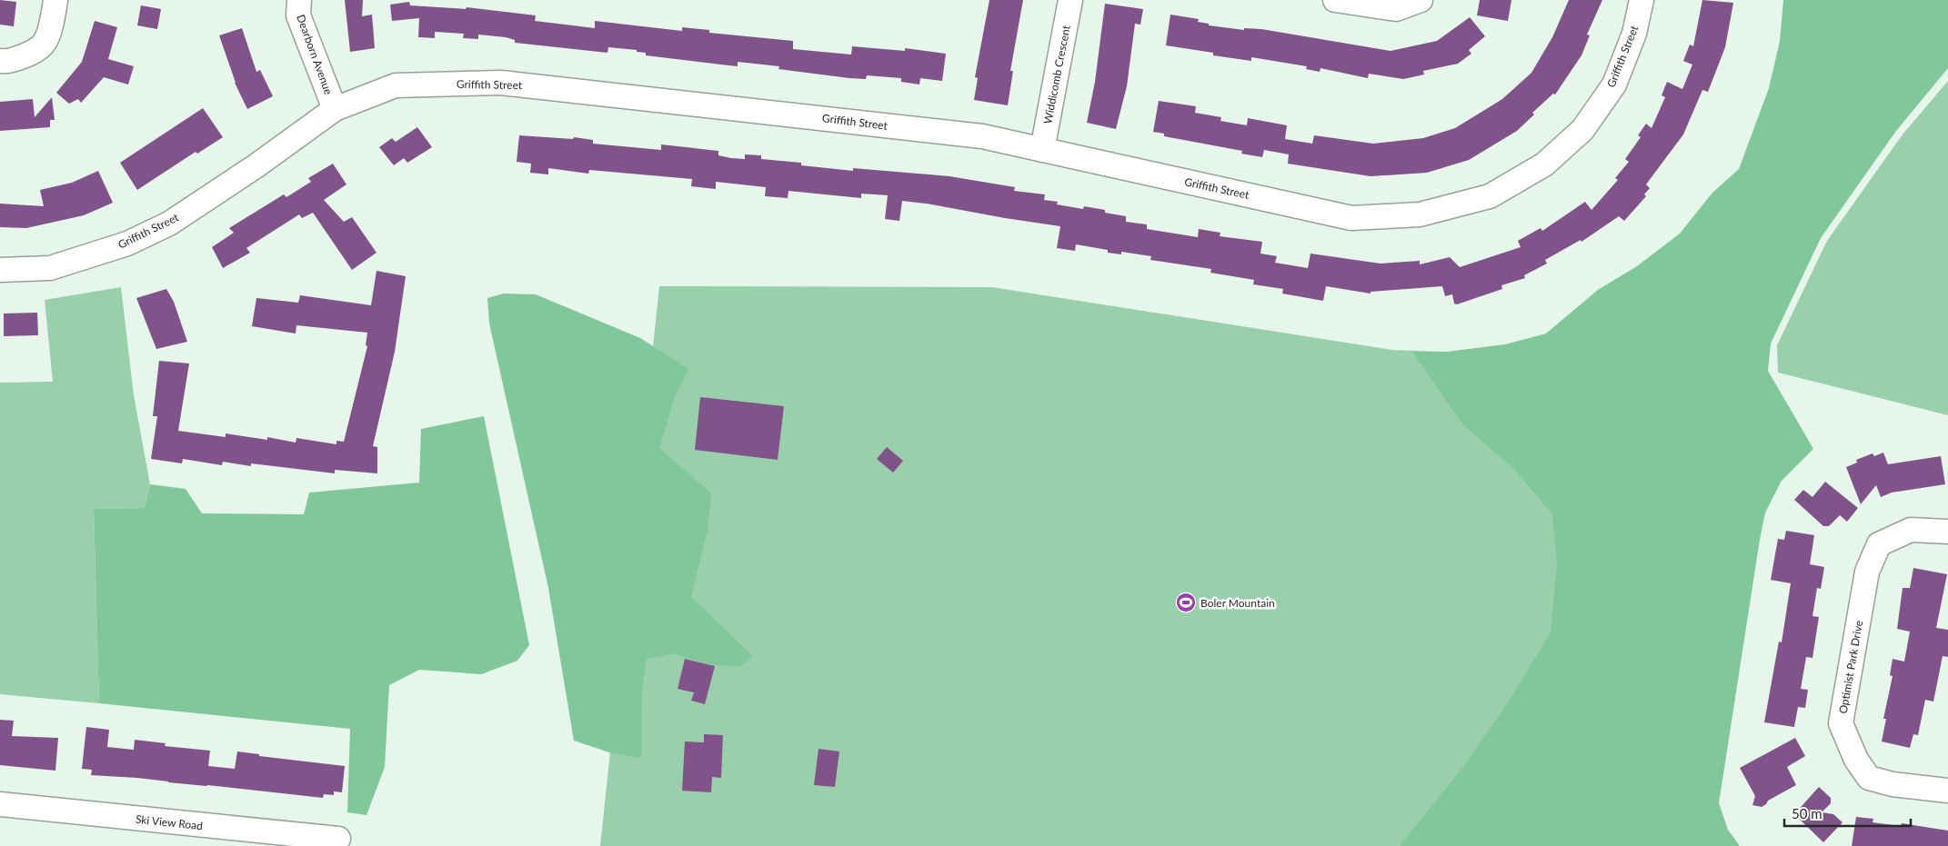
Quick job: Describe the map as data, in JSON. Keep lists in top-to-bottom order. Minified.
{"streets":{"street":["Dearborn Avenue","Griffith Street","Widdicomb Crescent","Optimist Park Drive","Ski View Road"]},"crossings":[["Dearborn Avenue","Griffith Street"],["Griffith Street","Widdicomb Crescent"]],"places":{"sports":["Boler Mountain"]},"scale_bar":"50 m"}
